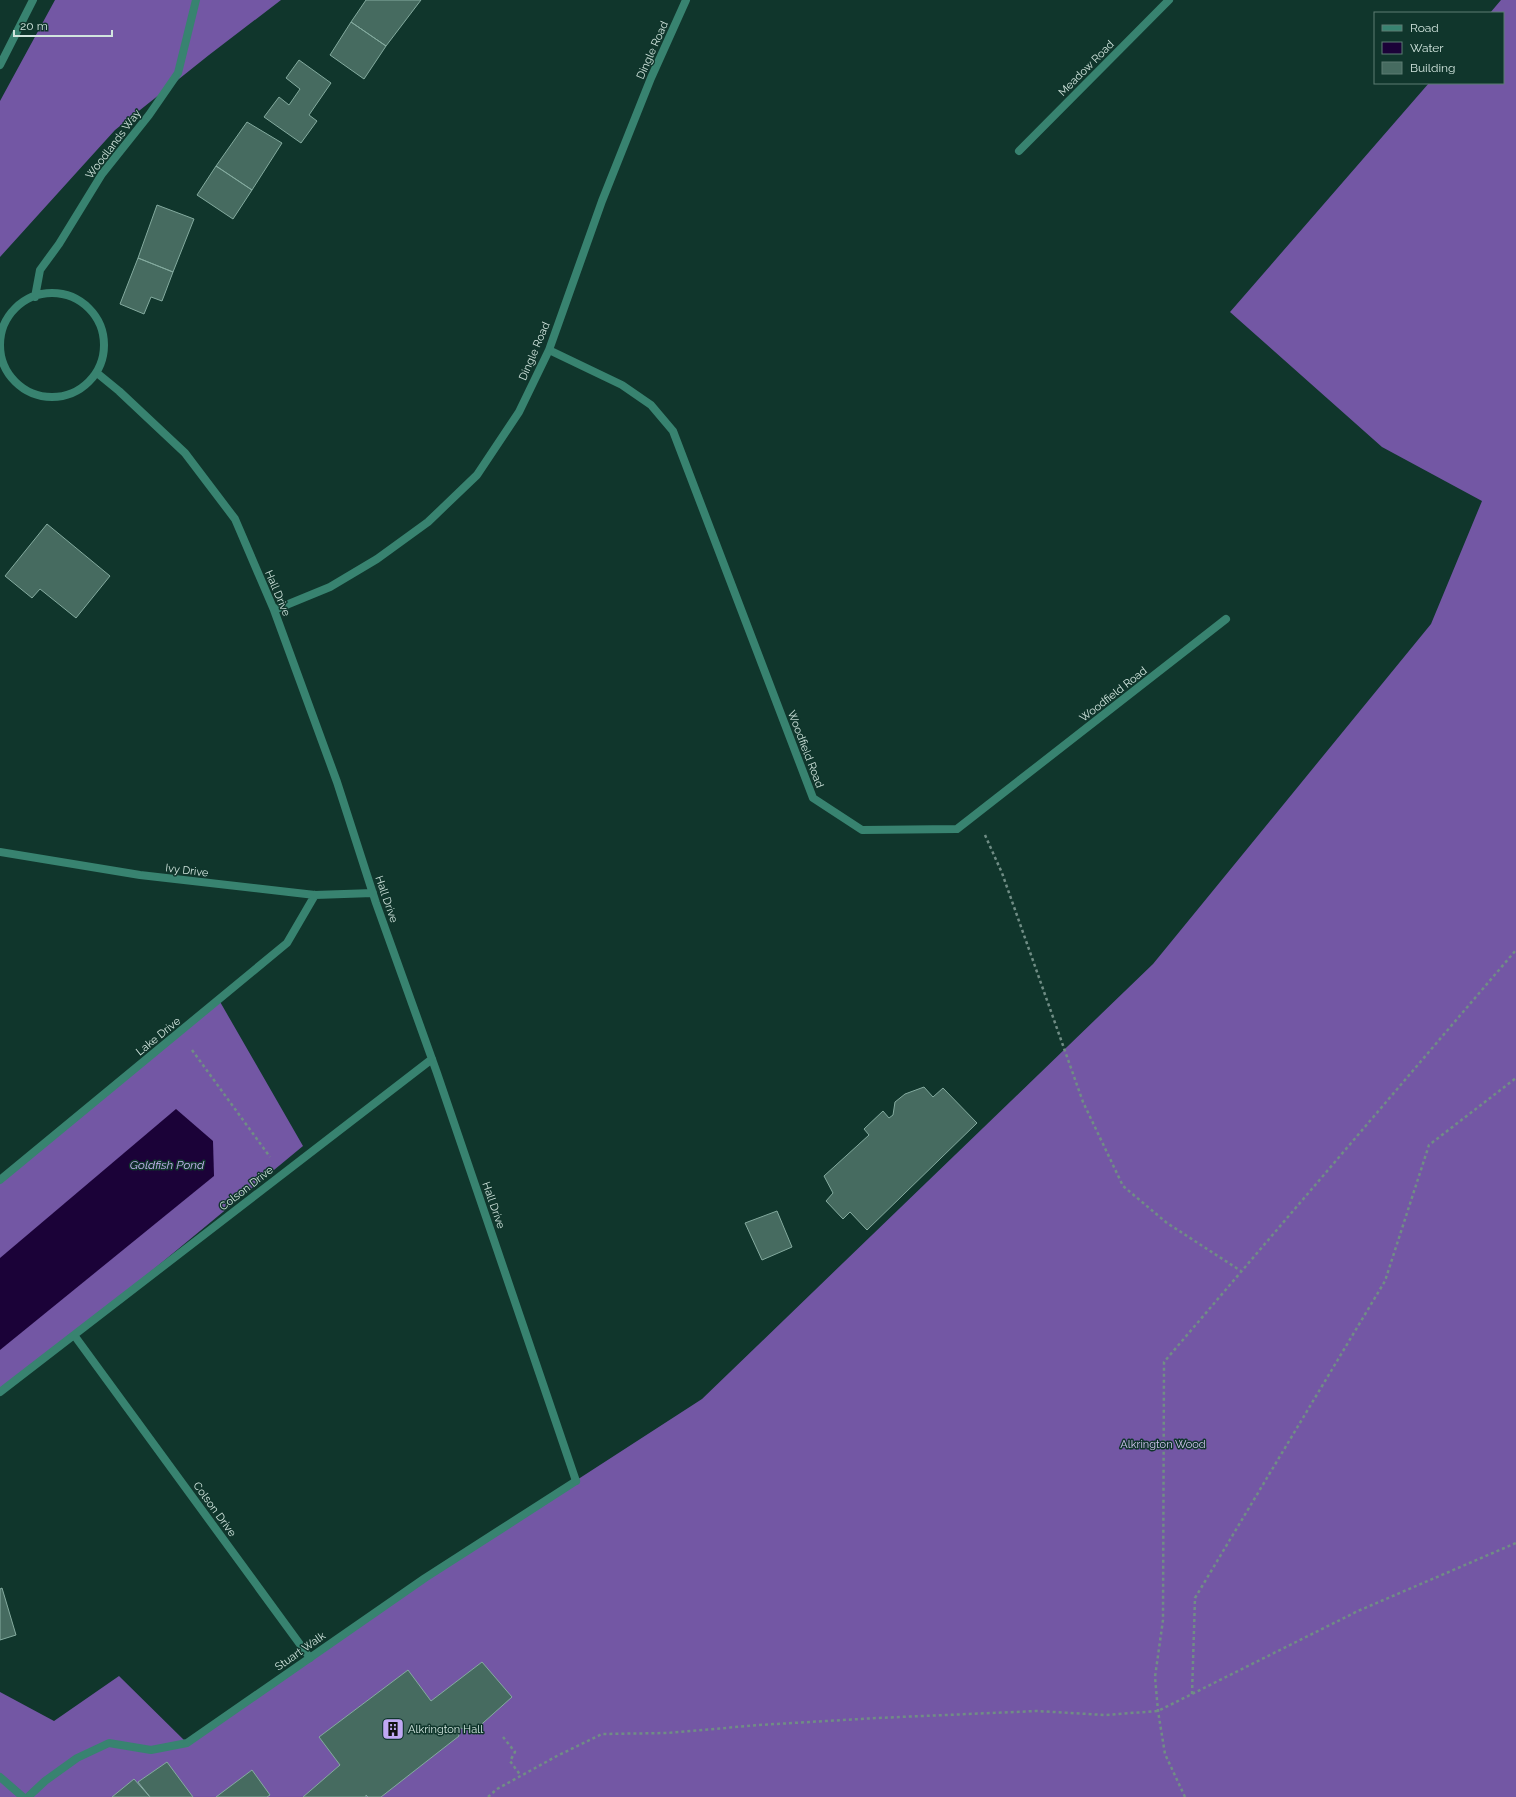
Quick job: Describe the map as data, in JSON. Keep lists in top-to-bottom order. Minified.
{"streets":{"street":["Dingle Road","Meadow Road","Woodlands Way","Hall Drive","Woodfield Road","Ivy Drive","Lake Drive","Colson Drive","Stuart Walk"]},"crossings":[["Dingle Road","Hall Drive"],["Dingle Road","Woodfield Road"],["Woodlands Way","Hall Drive"],["Hall Drive","Ivy Drive"],["Hall Drive","Colson Drive"],["Hall Drive","Stuart Walk"],["Ivy Drive","Lake Drive"],["Colson Drive","Stuart Walk"]],"water":["Goldfish Pond"],"parks":["Alkrington Wood"],"places":{"building":["Alkrington Hall"]},"legend":["Road","Water","Building"],"scale_bar":"20 m"}
